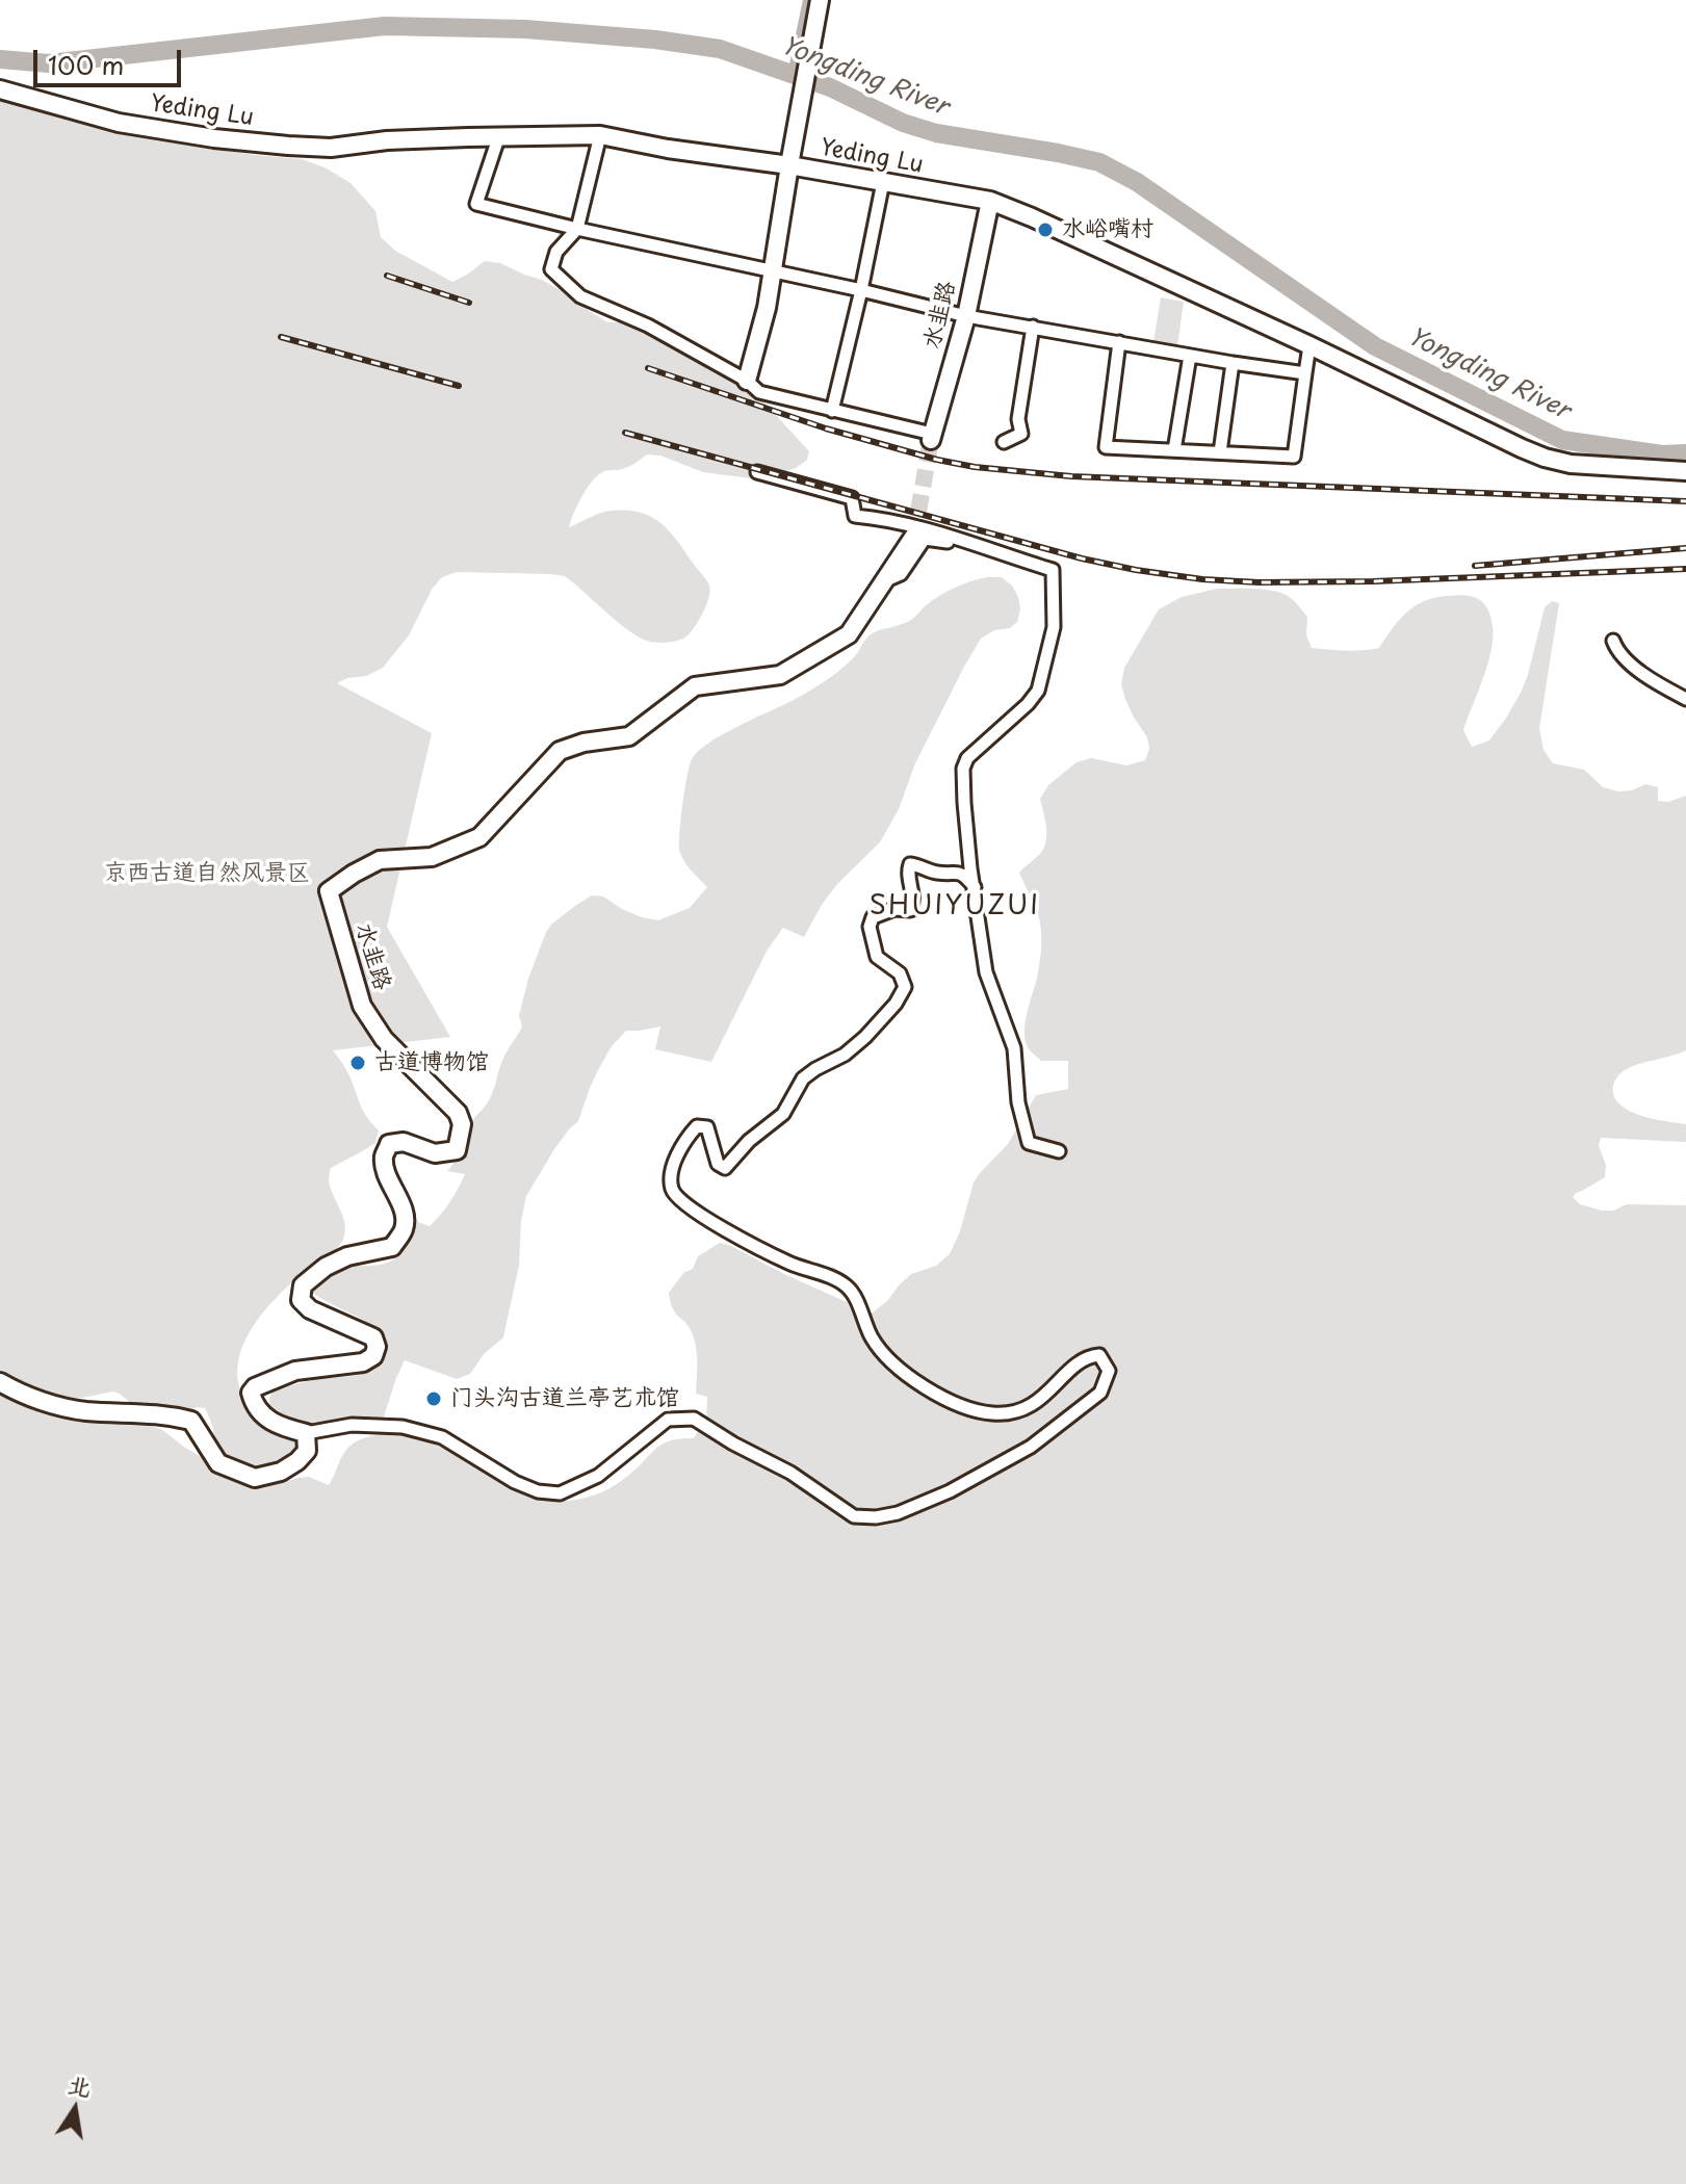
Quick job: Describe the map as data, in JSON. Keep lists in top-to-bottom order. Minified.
{"streets":{"street":["Yeding Lu","水韭路"]},"crossings":[["Yeding Lu","水韭路"]],"districts":["SHUIYUZUI"],"water":["Yongding River"],"parks":["京西古道自然风景区"],"places":["水峪嘴村","古道博物馆","门头沟古道兰亭艺术馆"],"scale_bar":"100 m","north":"top"}
